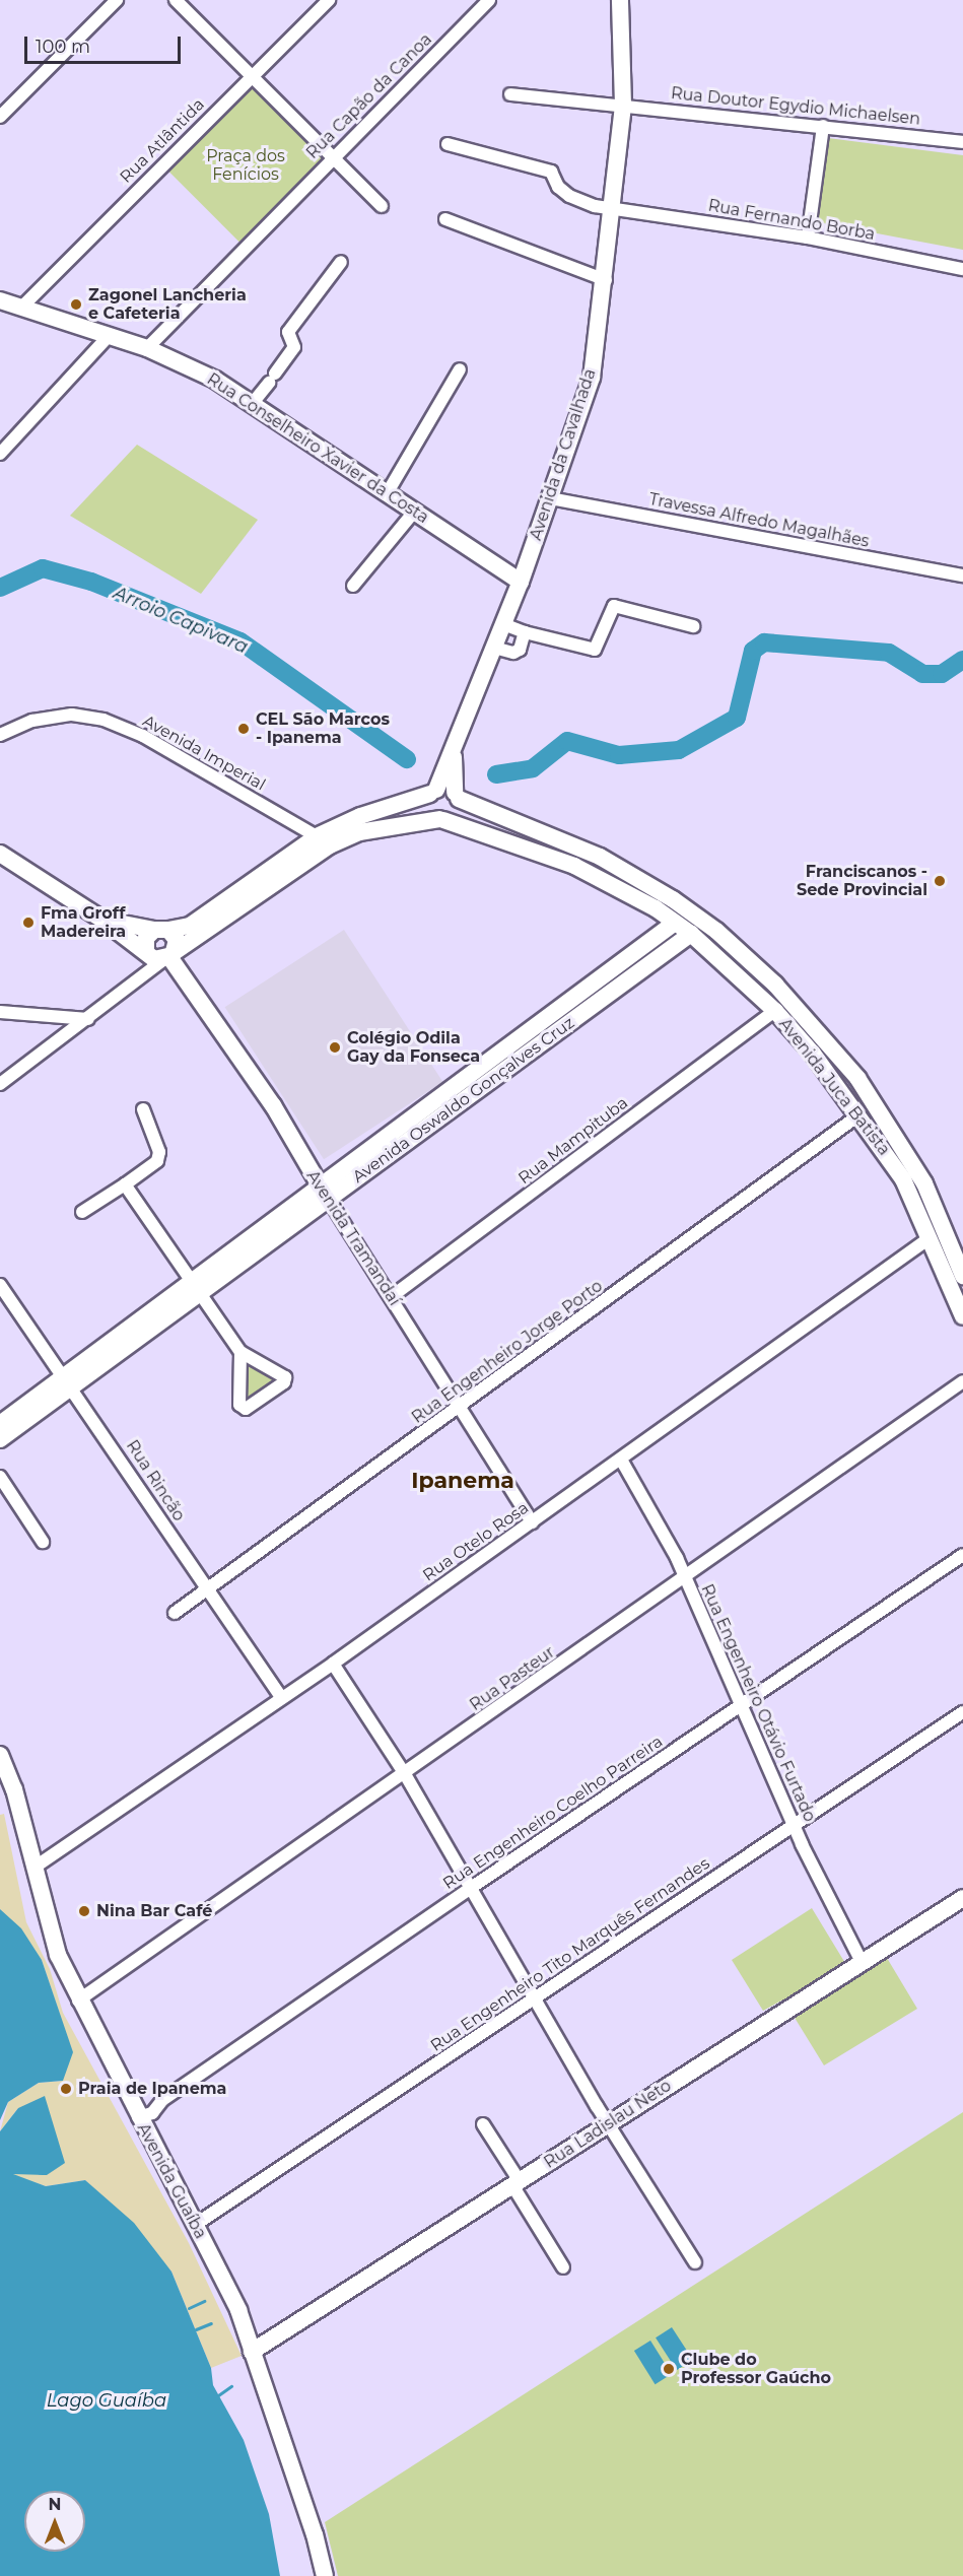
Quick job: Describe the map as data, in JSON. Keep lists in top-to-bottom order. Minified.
{"streets":{"street":["Rua Capão da Canoa","Rua Doutor Egydio Michaelsen","Rua Atlântida","Rua Fernando Borba","Rua Conselheiro Xavier da Costa","Avenida da Cavalhada","Travessa Alfredo Magalhães","Avenida Imperial","Avenida Juca Batista","Avenida Oswaldo Gonçalves Cruz","Rua Mampituba","Avenida Tramandaí","Rua Engenheiro Jorge Porto","Rua Rincão","Rua Otelo Rosa","Rua Pasteur","Rua Engenheiro Otávio Furtado","Rua Engenheiro Coelho Parreira","Rua Engenheiro Tito Marquês Fernandes","Rua Ladislau Neto","Avenida Guaíba"]},"crossings":[["Rua Capão da Canoa","Rua Conselheiro Xavier da Costa"],["Rua Doutor Egydio Michaelsen","Avenida da Cavalhada"],["Rua Atlântida","Rua Conselheiro Xavier da Costa"],["Rua Fernando Borba","Avenida da Cavalhada"],["Rua Conselheiro Xavier da Costa","Avenida da Cavalhada"],["Avenida da Cavalhada","Travessa Alfredo Magalhães"],["Avenida da Cavalhada","Avenida Juca Batista"],["Avenida Juca Batista","Avenida Oswaldo Gonçalves Cruz"],["Avenida Juca Batista","Rua Mampituba"],["Avenida Juca Batista","Rua Engenheiro Jorge Porto"],["Avenida Juca Batista","Rua Otelo Rosa"],["Avenida Oswaldo Gonçalves Cruz","Avenida Tramandaí"],["Avenida Oswaldo Gonçalves Cruz","Rua Rincão"],["Rua Mampituba","Avenida Tramandaí"],["Avenida Tramandaí","Rua Engenheiro Jorge Porto"],["Avenida Tramandaí","Rua Otelo Rosa"],["Rua Engenheiro Jorge Porto","Rua Rincão"],["Rua Rincão","Rua Otelo Rosa"],["Rua Otelo Rosa","Rua Engenheiro Otávio Furtado"],["Rua Otelo Rosa","Avenida Guaíba"],["Rua Pasteur","Rua Engenheiro Otávio Furtado"],["Rua Pasteur","Avenida Guaíba"],["Rua Engenheiro Otávio Furtado","Rua Engenheiro Coelho Parreira"],["Rua Engenheiro Otávio Furtado","Rua Engenheiro Tito Marquês Fernandes"],["Rua Engenheiro Otávio Furtado","Rua Ladislau Neto"],["Rua Engenheiro Coelho Parreira","Avenida Guaíba"],["Rua Engenheiro Tito Marquês Fernandes","Avenida Guaíba"],["Rua Ladislau Neto","Avenida Guaíba"]],"districts":["Ipanema"],"water":["Arroio Capivara","Lago Guaíba"],"parks":["Praça dos Fenícios"],"places":["Zagonel Lancheria e Cafeteria","CEL São Marcos - Ipanema","Franciscanos - Sede Provincial","Fma Groff Madereira","Colégio Odila Gay da Fonseca","Nina Bar Café","Praia de Ipanema","Clube do Professor Gaúcho"],"scale_bar":"100 m","north":"top"}
